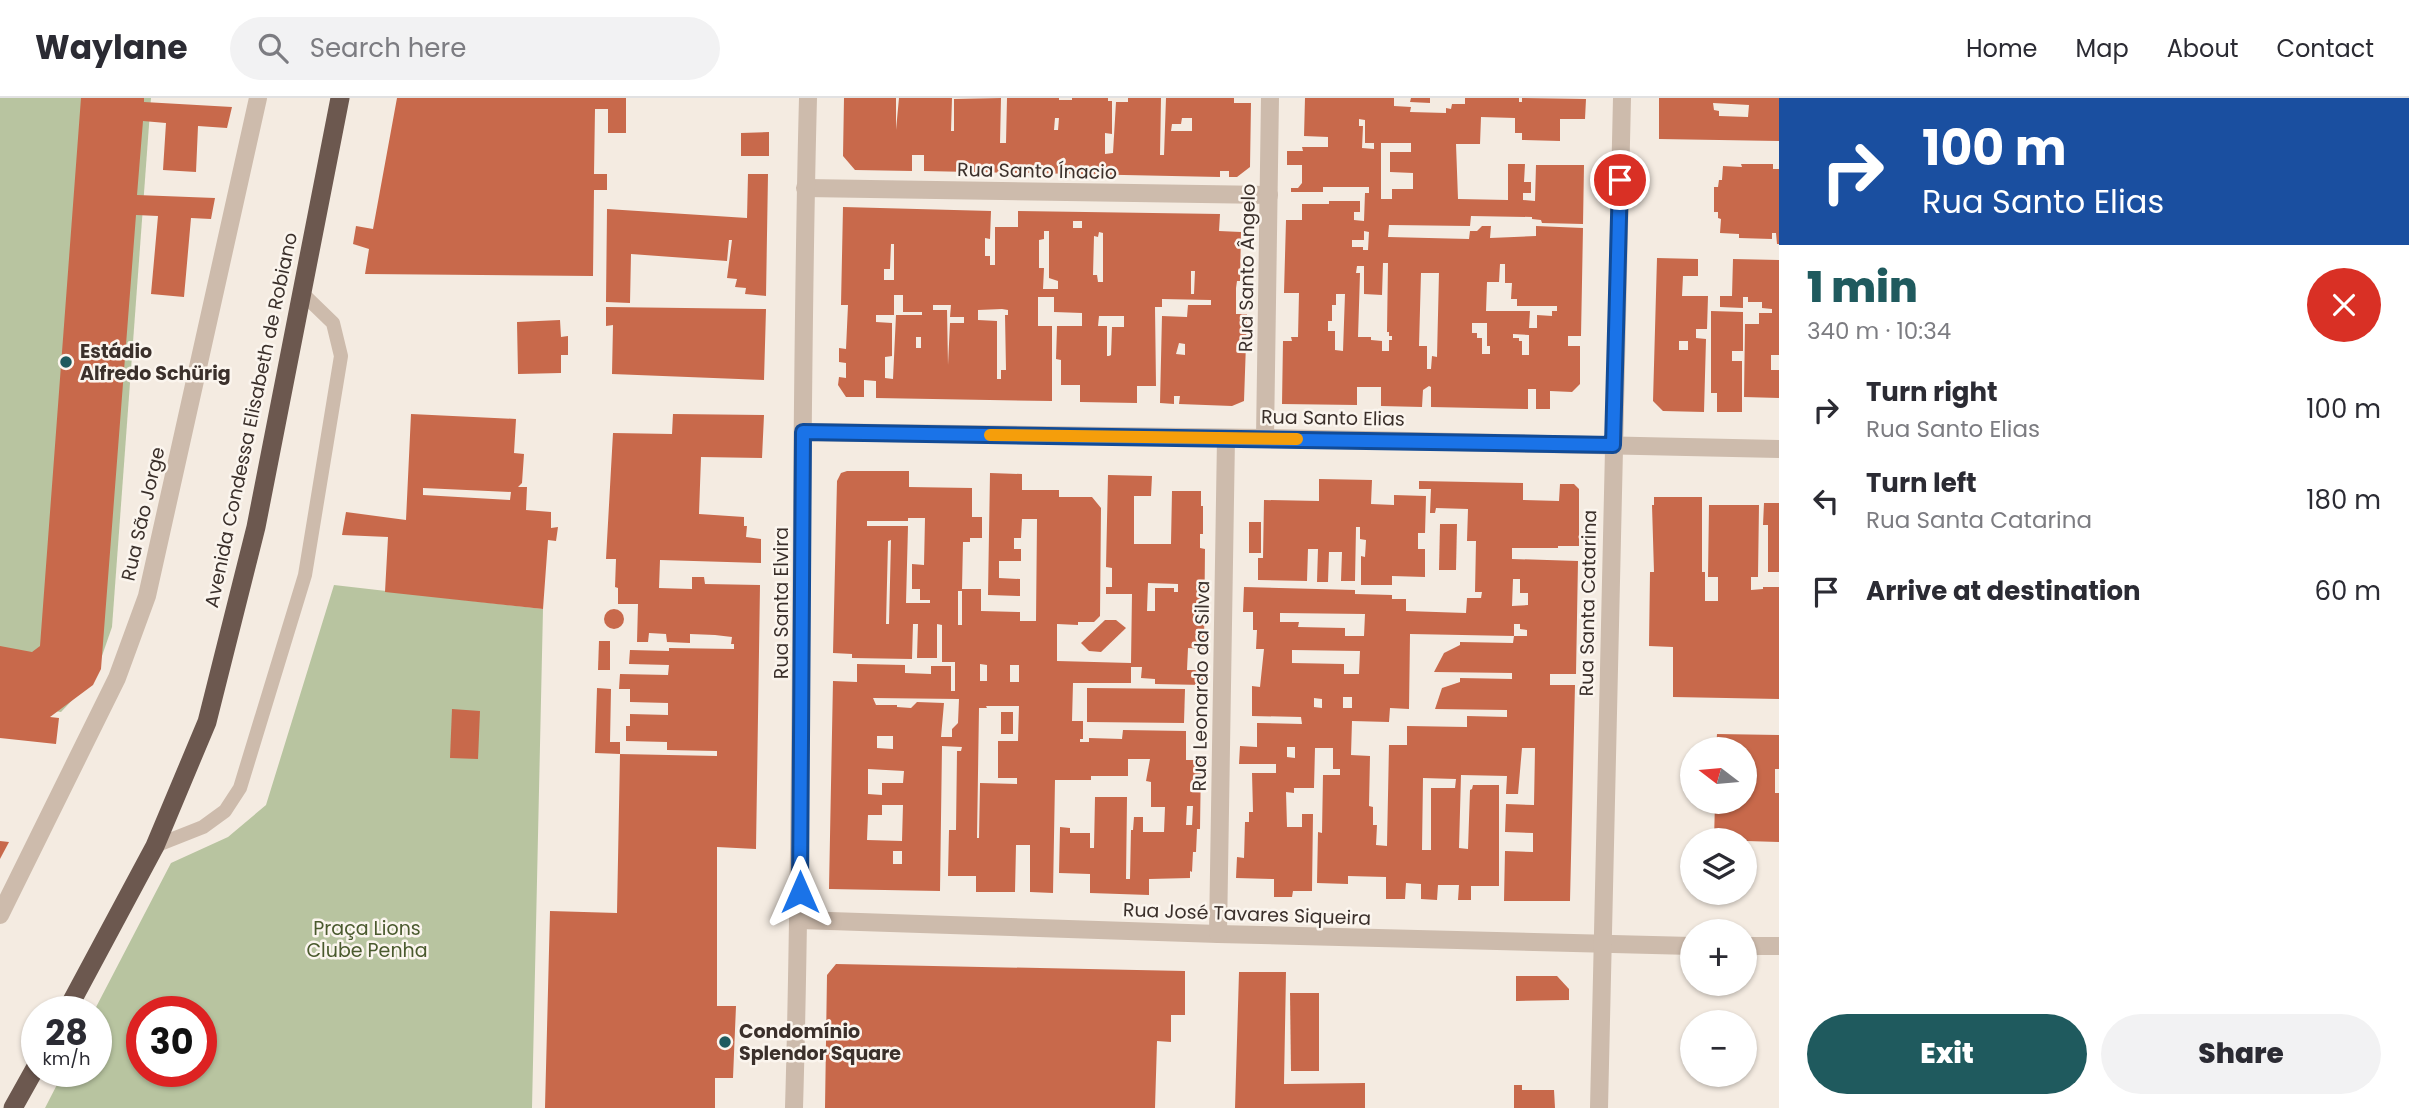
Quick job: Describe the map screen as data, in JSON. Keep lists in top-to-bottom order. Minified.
{"streets":{"highway":["Avenida Condessa Elisabeth de Robiano"],"street":["Rua Santo Ínacio","Rua Santo Ângelo","Rua Santo Elias","Rua São Jorge","Rua Santa Elvira","Rua Santa Catarina","Rua Leonardo da Silva","Rua José Tavares Siqueira"]},"crossings":[["Rua Santo Ínacio","Rua Santo Ângelo"],["Rua Santo Ínacio","Rua Santa Elvira"],["Rua Santo Ângelo","Rua Santo Elias"],["Rua Santo Elias","Rua Santa Elvira"],["Rua Santo Elias","Rua Santa Catarina"],["Rua Santo Elias","Rua Leonardo da Silva"],["Rua Santa Elvira","Rua José Tavares Siqueira"],["Rua Santa Catarina","Rua José Tavares Siqueira"],["Rua Leonardo da Silva","Rua José Tavares Siqueira"]],"parks":["Praça Lions Clube Penha"],"places":["Estádio Alfredo Schürig","Condomínio Splendor Square"],"north":"left","page":{"header":"Waylane","search":"Search here","nav":["Home","Map","About","Contact"],"turn":["100 m","Rua Santo Elias"],"heading":["1 min","340 m · 10:34"],"list":[{"name":"Turn right","note":"Rua Santo Elias","value":"100 m"},{"name":"Turn left","note":"Rua Santa Catarina","value":"180 m"},{"name":"Arrive at destination","value":"60 m"}],"map_buttons":["+","−"],"speed":"28 km/h","limit":"30","buttons":["Exit","Share"]}}
